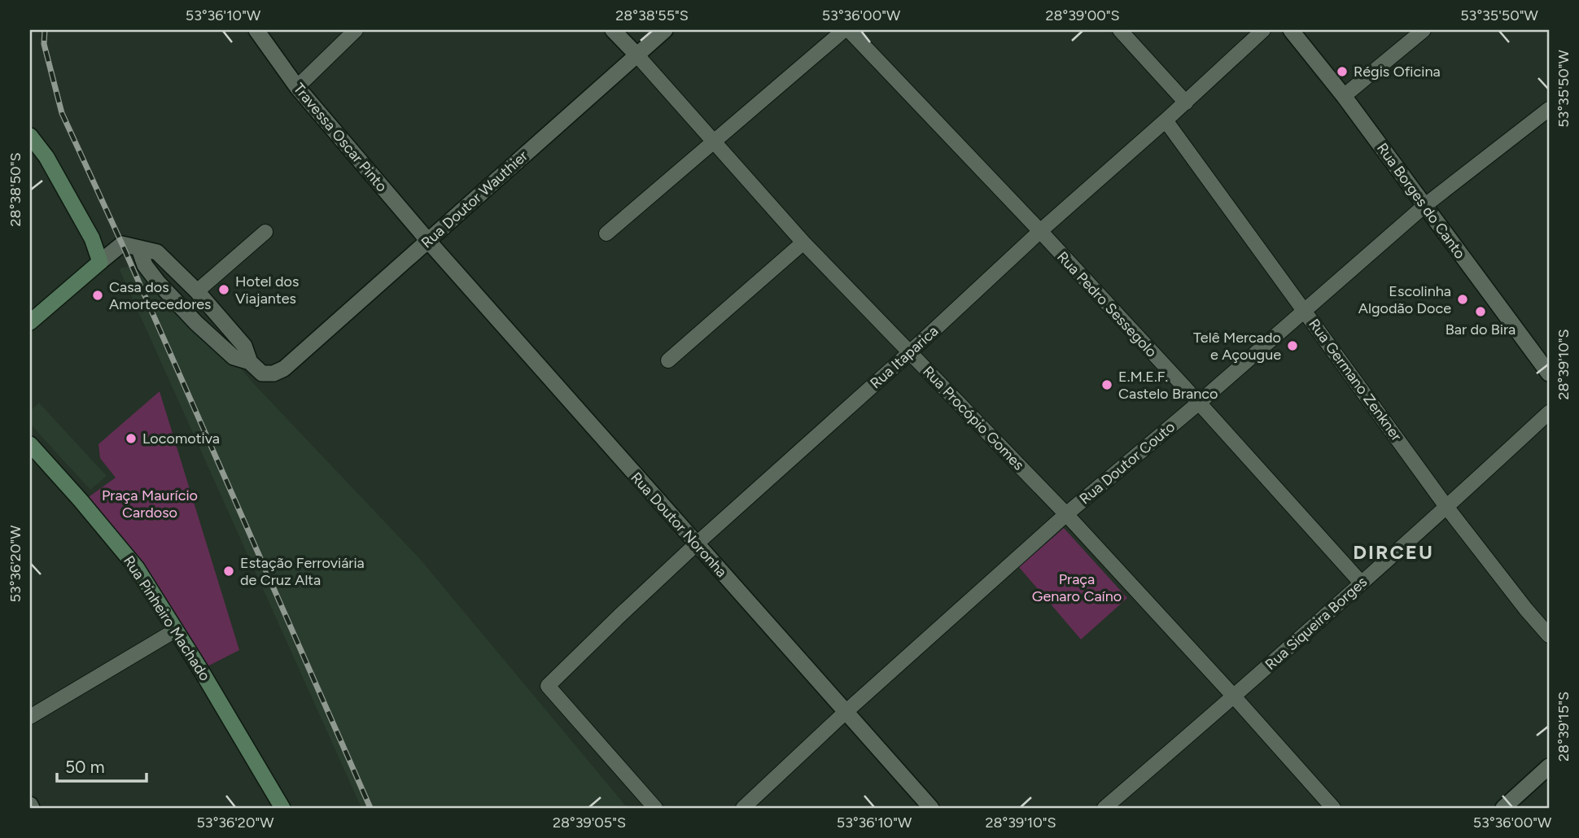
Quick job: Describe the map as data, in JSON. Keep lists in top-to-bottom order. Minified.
{"streets":{"main road":["Rua Pinheiro Machado"],"street":["Travessa Oscar Pinto","Rua Doutor Wauthier","Rua Borges do Canto","Rua Pedro Sessegolo","Rua Itaparica","Rua Germano Zenkner","Rua Procópio Gomes","Rua Doutor Couto","Rua Doutor Noronha","Rua Siqueira Borges"]},"crossings":[["Travessa Oscar Pinto","Rua Doutor Wauthier"],["Travessa Oscar Pinto","Rua Doutor Noronha"],["Rua Doutor Wauthier","Rua Procópio Gomes"],["Rua Doutor Wauthier","Rua Doutor Noronha"],["Rua Borges do Canto","Rua Doutor Couto"],["Rua Pedro Sessegolo","Rua Itaparica"],["Rua Pedro Sessegolo","Rua Doutor Couto"],["Rua Pedro Sessegolo","Rua Siqueira Borges"],["Rua Itaparica","Rua Germano Zenkner"],["Rua Itaparica","Rua Procópio Gomes"],["Rua Itaparica","Rua Doutor Noronha"],["Rua Germano Zenkner","Rua Doutor Couto"],["Rua Germano Zenkner","Rua Siqueira Borges"],["Rua Procópio Gomes","Rua Doutor Couto"],["Rua Procópio Gomes","Rua Siqueira Borges"],["Rua Doutor Couto","Rua Doutor Noronha"]],"districts":["DIRCEU"],"parks":["Praça Maurício Cardoso","Praça Genaro Caíno"],"places":["Régis Oficina","Hotel dos Viajantes","Casa dos Amortecedores","Escolinha Algodão Doce","Bar do Bira","Telê Mercado e Açougue","E.M.E.F. Castelo Branco","Locomotiva","Estação Ferroviária de Cruz Alta"],"scale_bar":"50 m","coordinates":["53°36'10\"W","28°38'55\"S","53°36'00\"W","28°39'00\"S","53°35'50\"W","28°38'50\"S","28°39'10\"S","53°36'20\"W","28°39'15\"S","28°39'05\"S"]}
